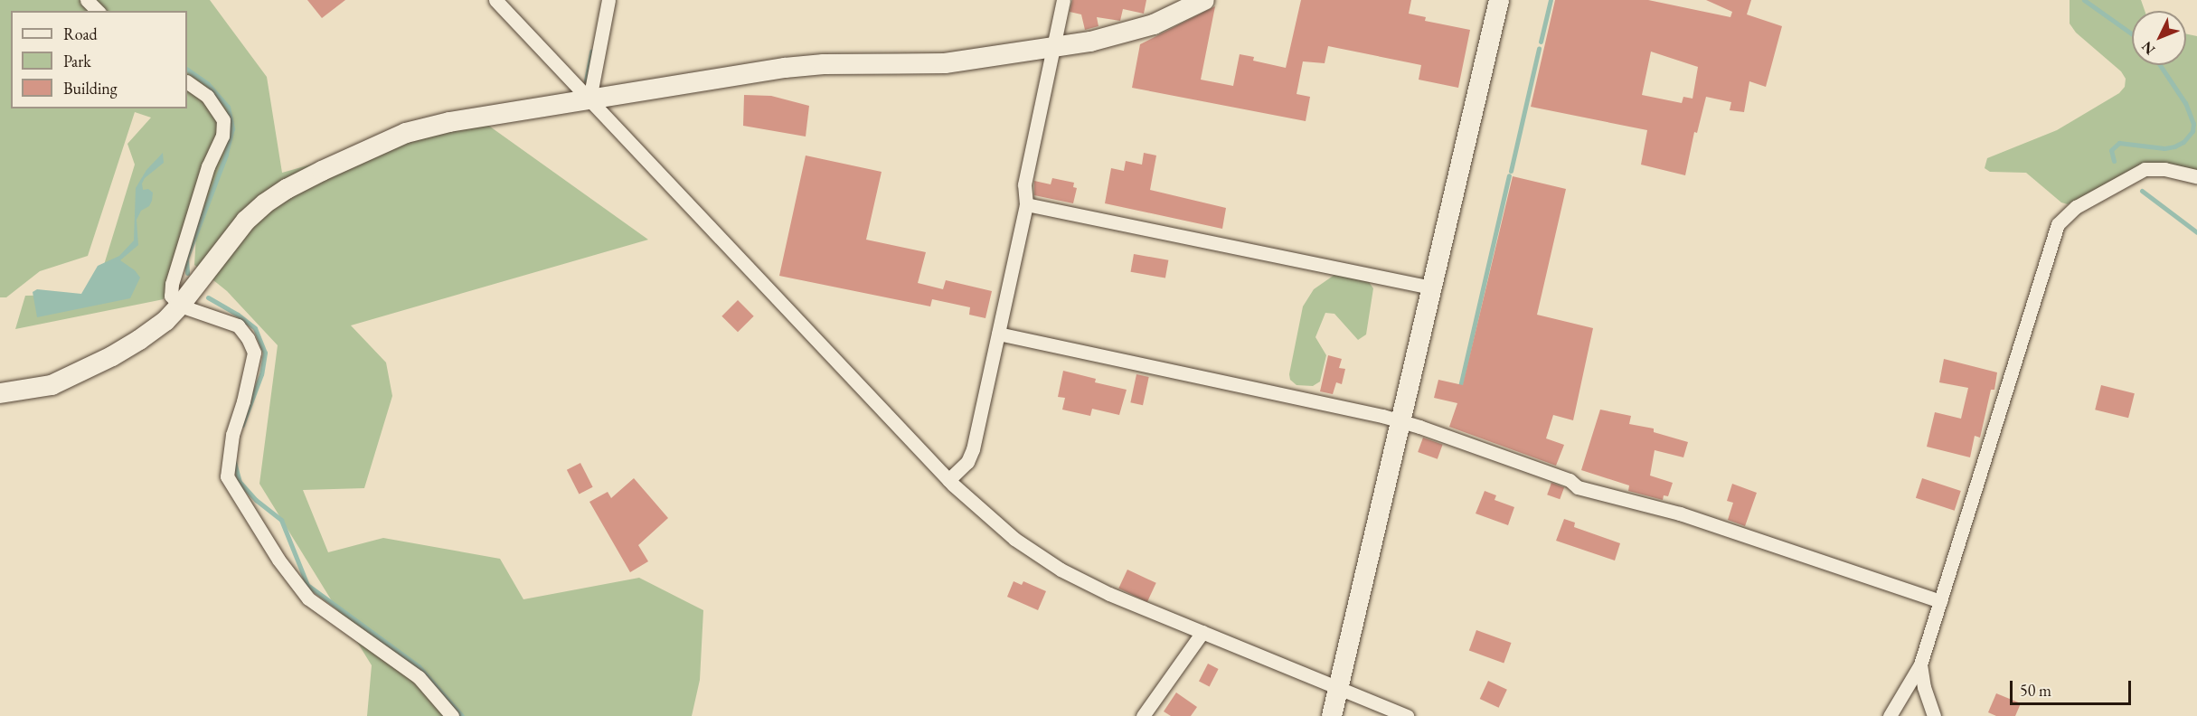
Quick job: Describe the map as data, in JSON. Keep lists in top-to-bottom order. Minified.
{"legend":["Road","Park","Building"],"scale_bar":"50 m","north":"bottom left"}
